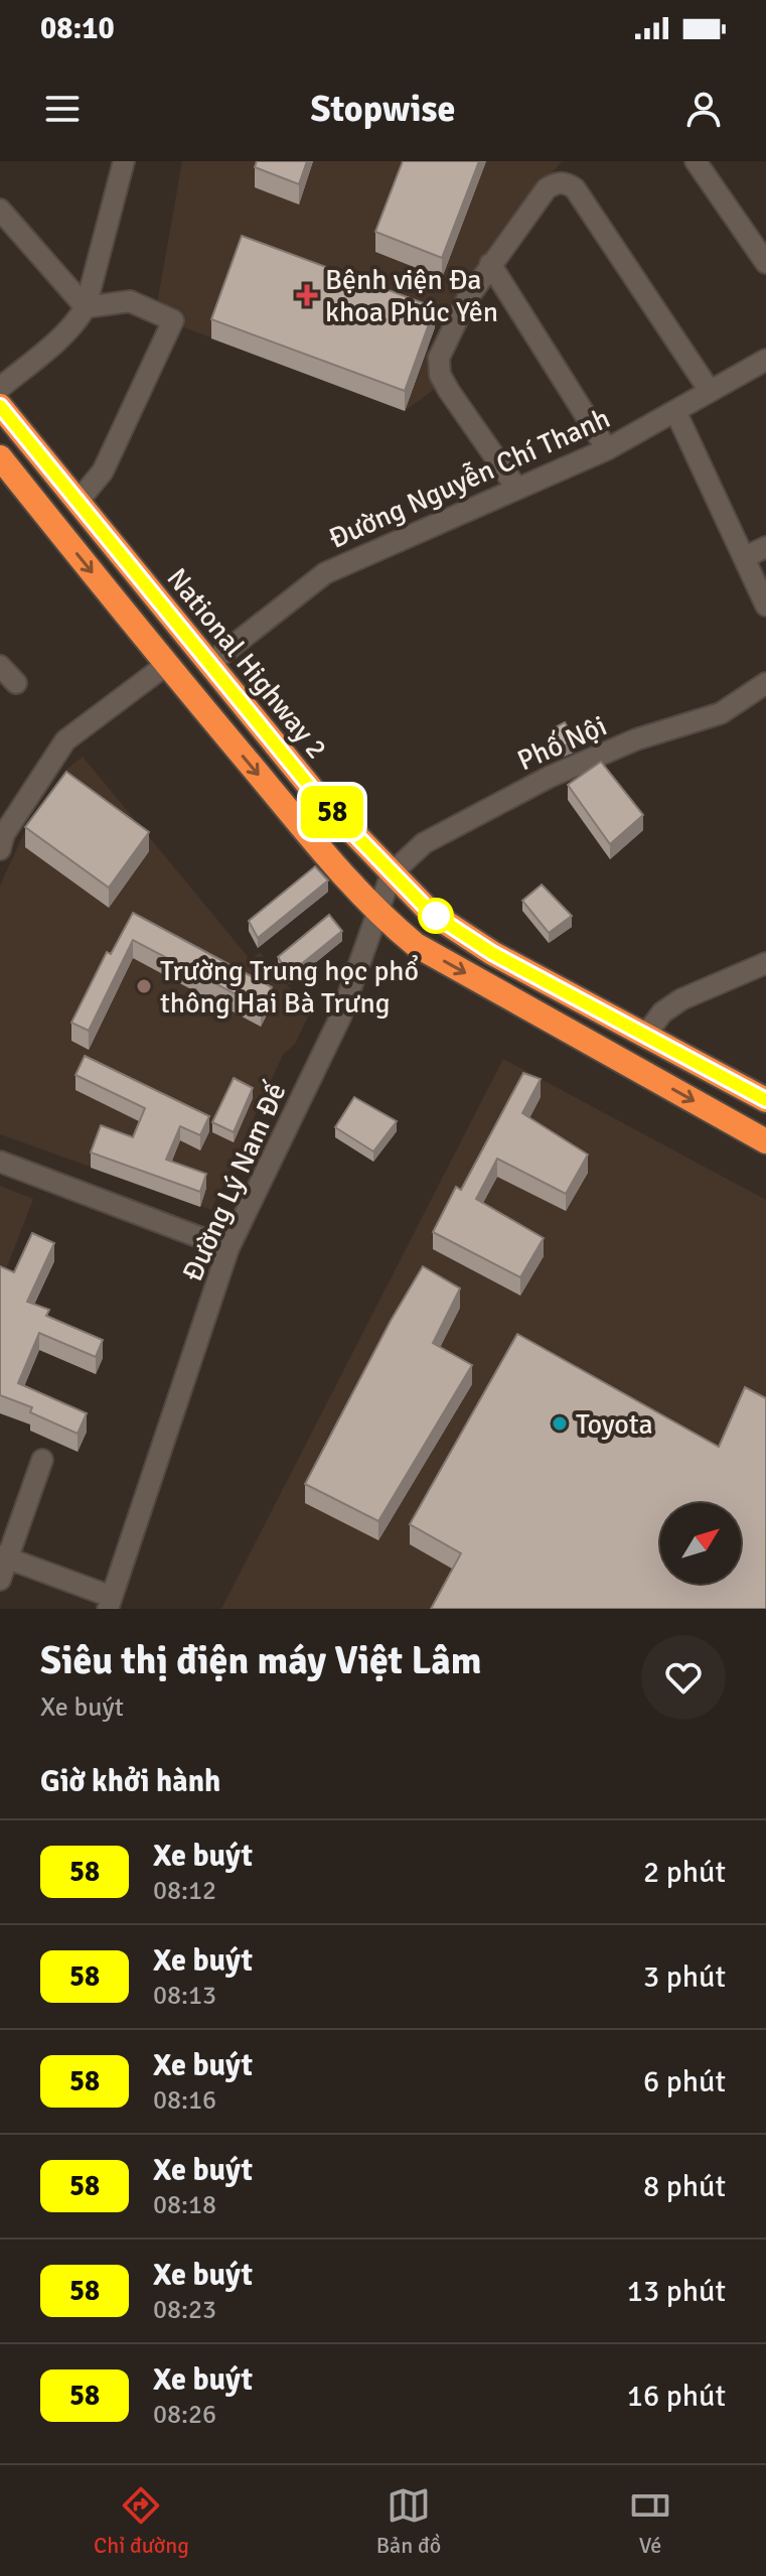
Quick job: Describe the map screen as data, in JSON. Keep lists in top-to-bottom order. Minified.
{"streets":{"highway":["National Highway 2"],"street":["Đường Nguyễn Chí Thanh","Phố Nội","Đường Lý Nam Đế"]},"crossings":[["Đường Nguyễn Chí Thanh","National Highway 2"],["National Highway 2","Phố Nội"],["National Highway 2","Đường Lý Nam Đế"],["Phố Nội","Đường Lý Nam Đế"]],"places":{"health":["Bệnh viện Đa khoa Phúc Yên"],"other":["Trường Trung học phổ thông Hai Bà Trưng","Toyota"]},"lines":["bus line 58"],"north":"top right","page":{"status":"08:10","header":"Stopwise","on_map":"58","heading":[["Siêu thị điện máy Việt Lâm","Xe buýt"],"Giờ khởi hành"],"list":[{"mark":"58","name":"Xe buýt","note":"08:12","value":"2 phút"},{"mark":"58","name":"Xe buýt","note":"08:13","value":"3 phút"},{"mark":"58","name":"Xe buýt","note":"08:16","value":"6 phút"},{"mark":"58","name":"Xe buýt","note":"08:18","value":"8 phút"},{"mark":"58","name":"Xe buýt","note":"08:23","value":"13 phút"},{"mark":"58","name":"Xe buýt","note":"08:26","value":"16 phút"}],"tabs":["Chỉ đường","Bản đồ","Vé"]}}
